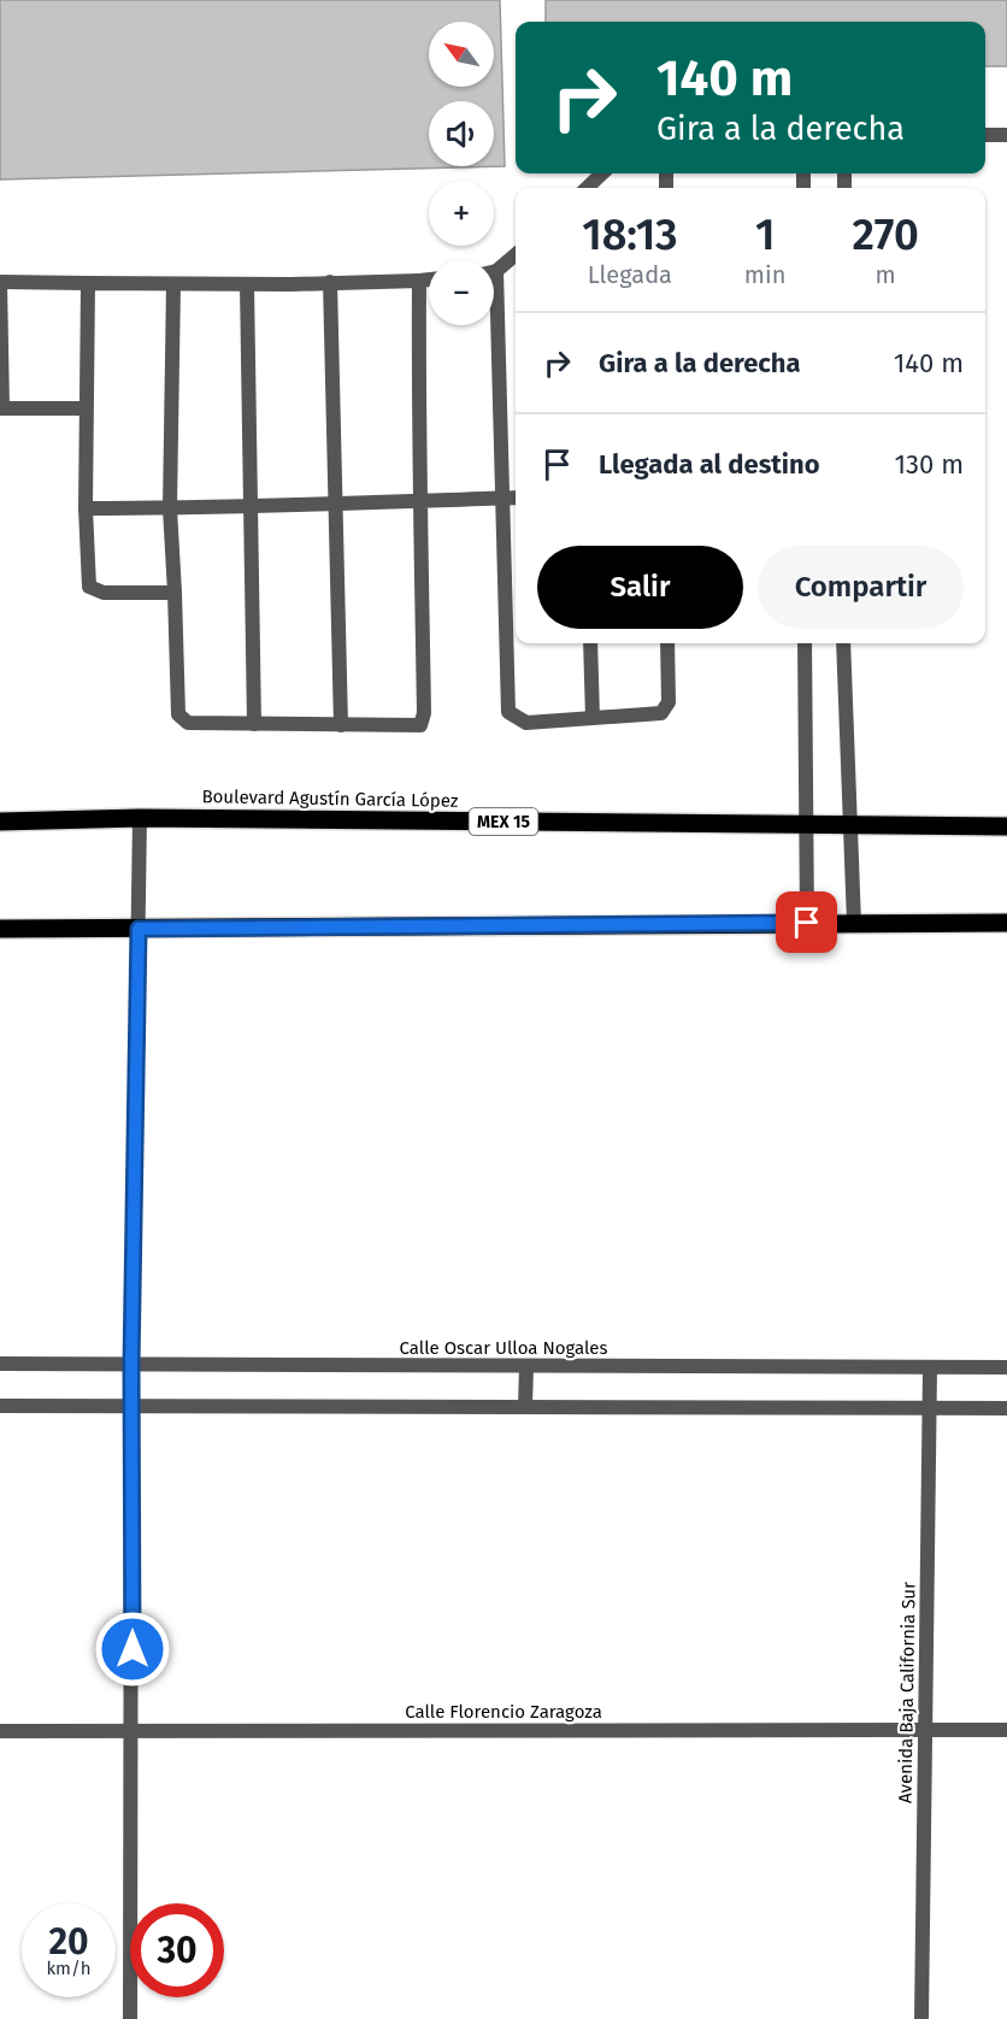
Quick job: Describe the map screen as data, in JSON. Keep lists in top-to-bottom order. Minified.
{"streets":{"main road":["Boulevard Agustín García López","MEX 15"],"street":["Calle Oscar Ulloa Nogales","Avenida Baja California Sur","Calle Florencio Zaragoza"]},"crossings":[["Calle Oscar Ulloa Nogales","Avenida Baja California Sur"],["Avenida Baja California Sur","Calle Florencio Zaragoza"]],"north":"top left","page":{"map_buttons":["+","−"],"turn":["140 m","Gira a la derecha"],"eta":["18:13","Llegada","1","min","270","m"],"list":[{"name":"Gira a la derecha","value":"140 m"},{"name":"Llegada al destino","value":"130 m"}],"buttons":["Salir","Compartir"],"speed":"20 km/h","limit":"30"}}
